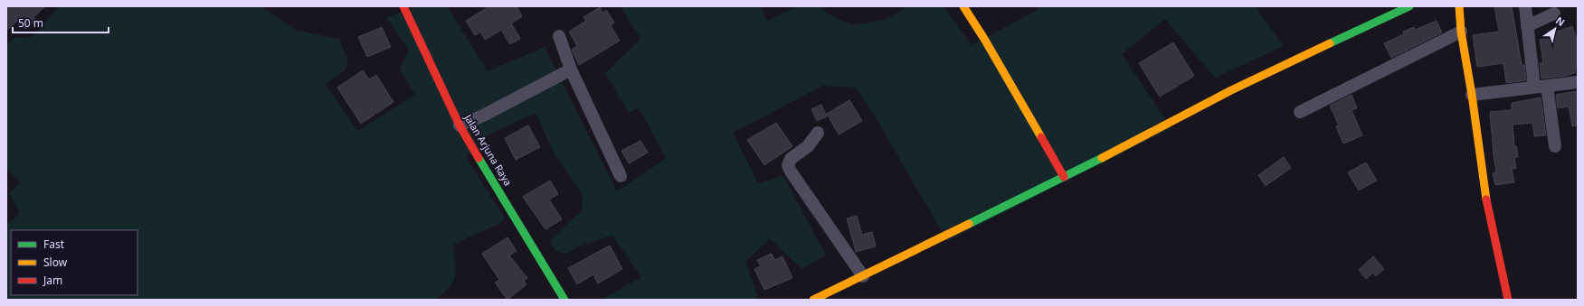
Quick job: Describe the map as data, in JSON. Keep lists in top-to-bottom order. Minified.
{"streets":{"street":["Jalan Arjuna Raya"]},"legend":["Fast","Slow","Jam"],"scale_bar":"50 m","north":"top right"}
